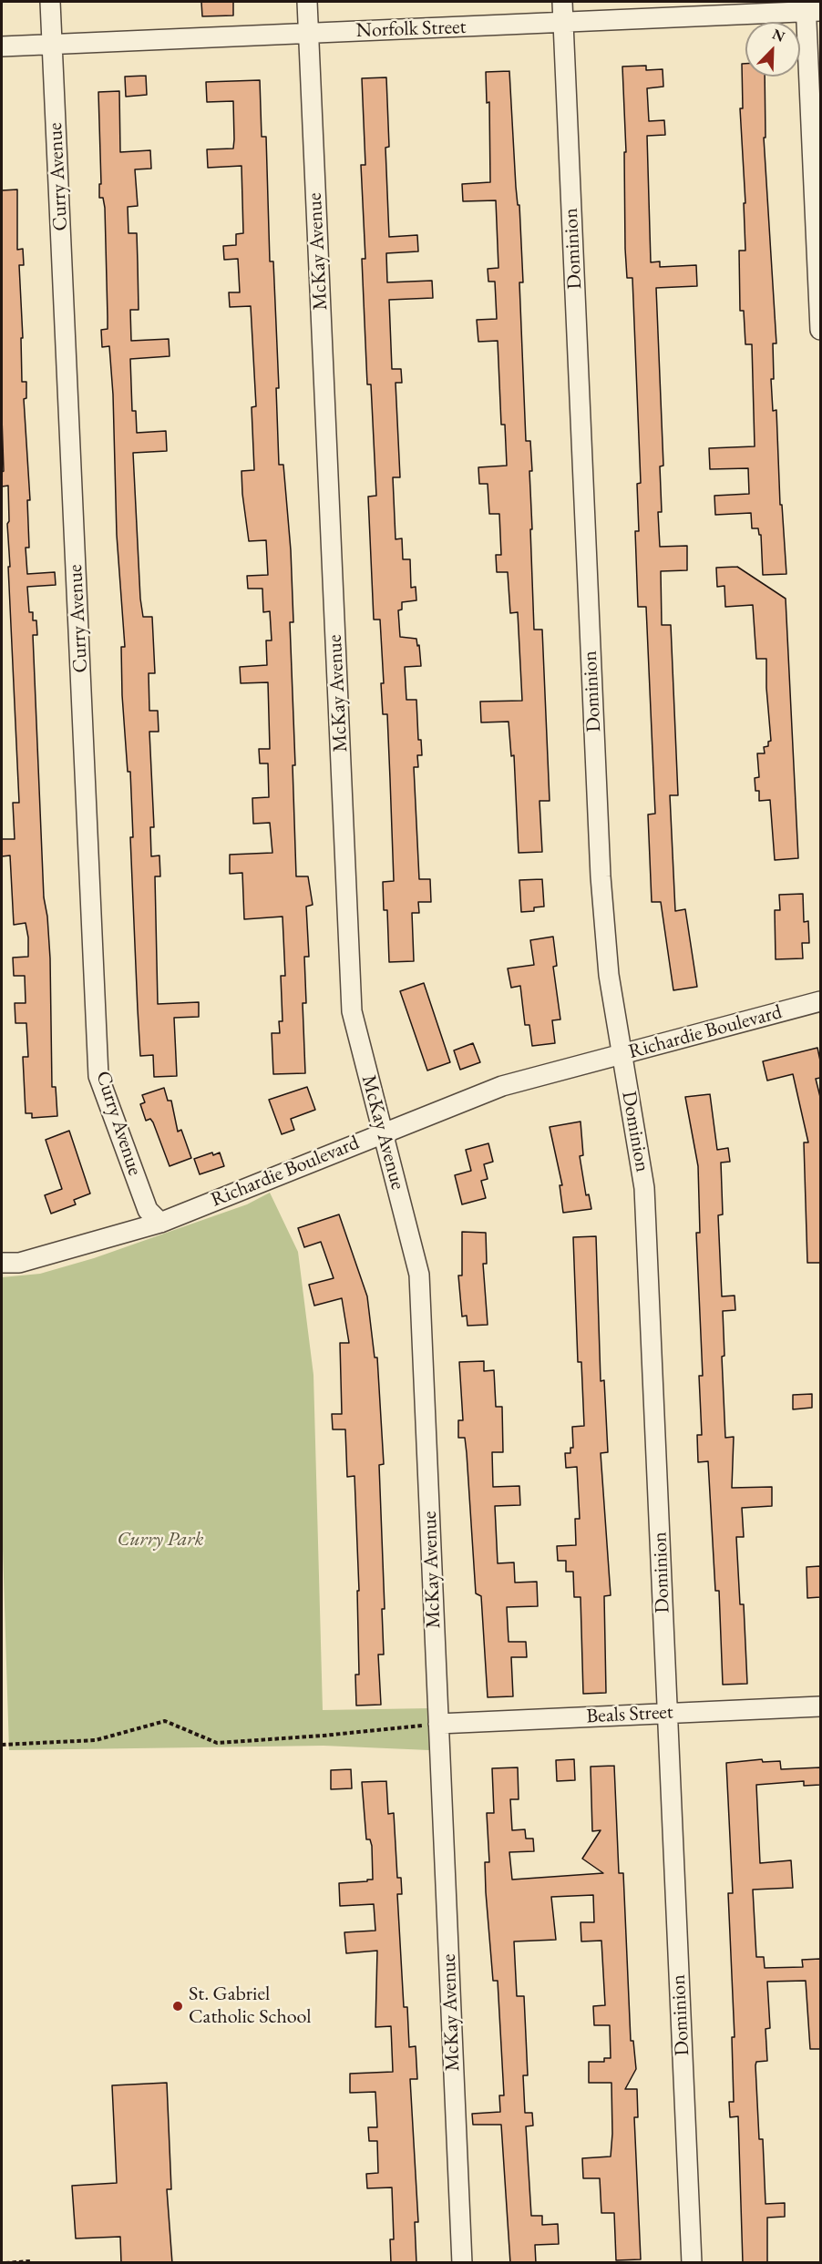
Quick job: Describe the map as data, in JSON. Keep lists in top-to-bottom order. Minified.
{"streets":{"street":["Norfolk Street","Curry Avenue","Dominion","McKay Avenue","Richardie Boulevard","Beals Street"]},"crossings":[["Norfolk Street","Curry Avenue"],["Norfolk Street","Dominion"],["Norfolk Street","McKay Avenue"],["Curry Avenue","Richardie Boulevard"],["Dominion","Richardie Boulevard"],["Dominion","Beals Street"],["McKay Avenue","Richardie Boulevard"],["McKay Avenue","Beals Street"]],"parks":["Curry Park"],"places":["St. Gabriel Catholic School"],"north":"top right"}
